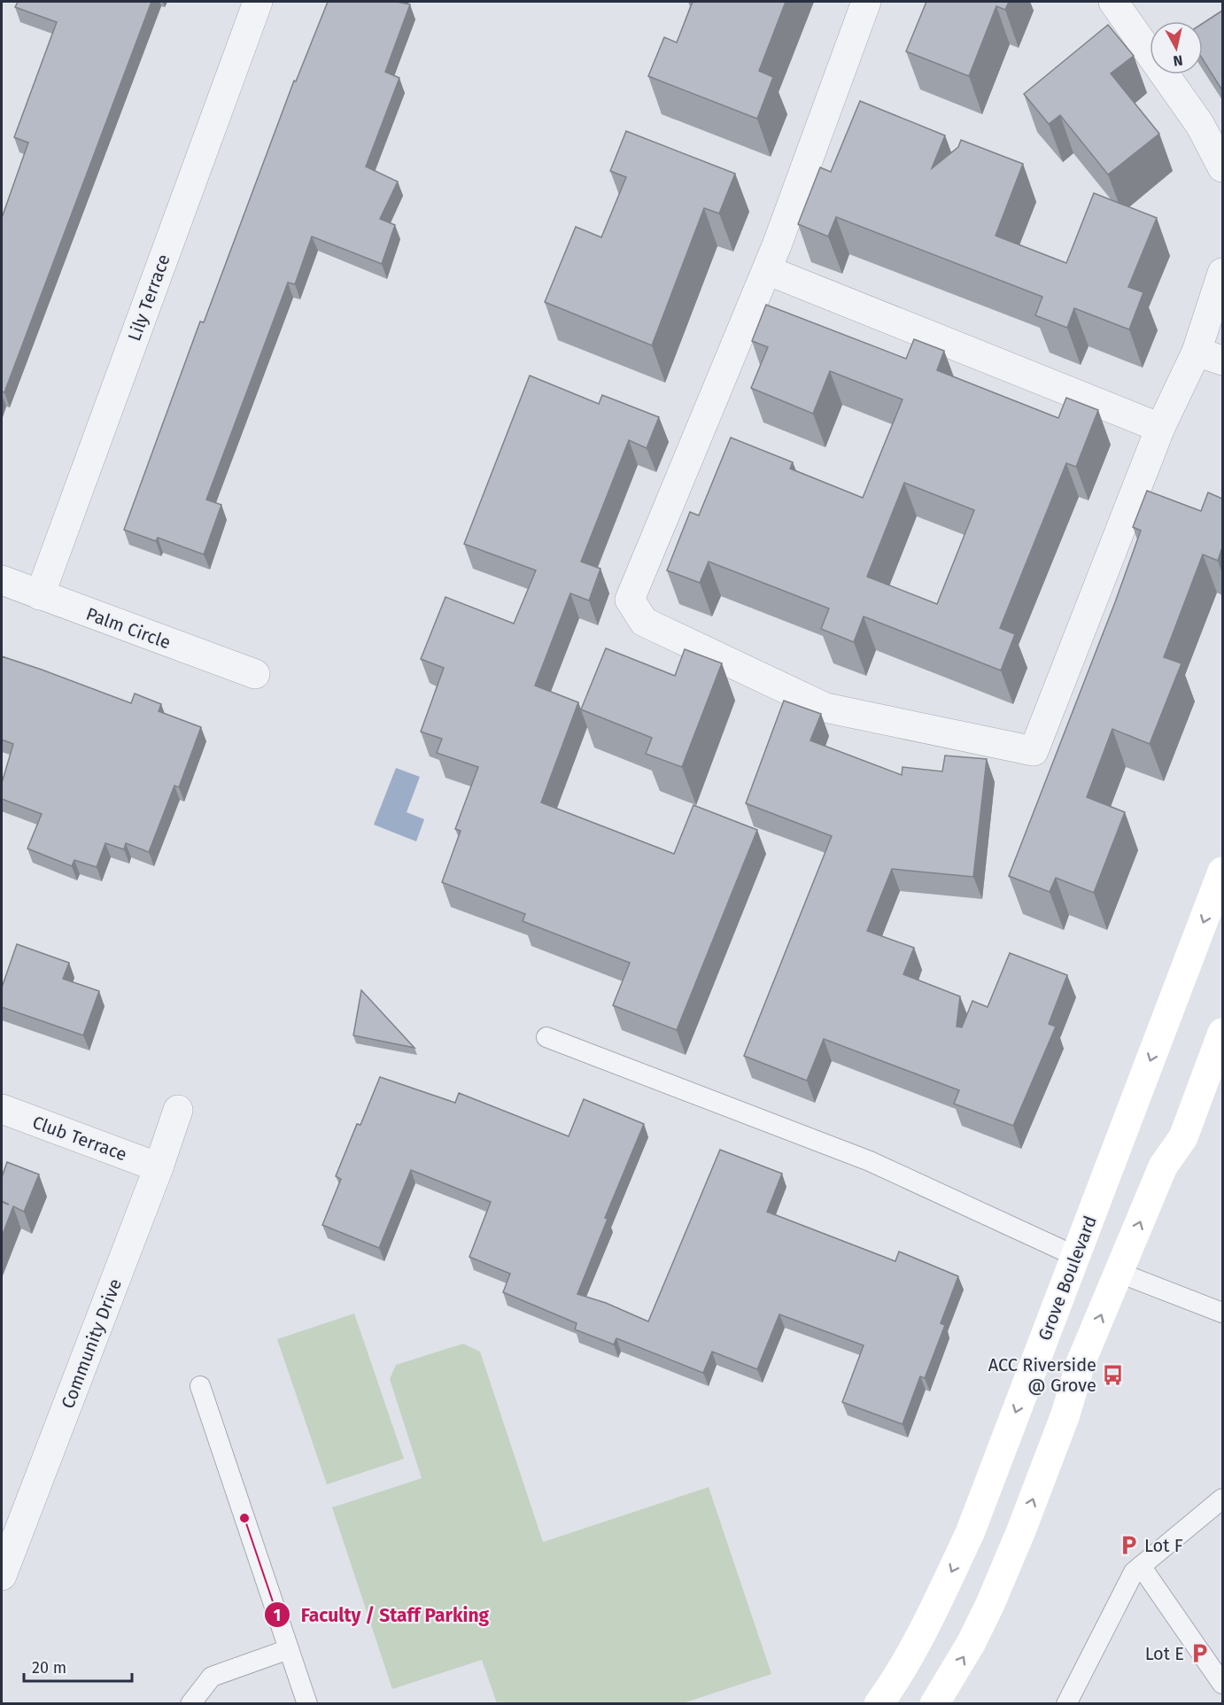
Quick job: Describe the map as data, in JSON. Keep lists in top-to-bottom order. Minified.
{"streets":{"street":["Lily Terrace","Palm Circle","Club Terrace","Grove Boulevard","Community Drive"]},"crossings":[["Lily Terrace","Palm Circle"],["Club Terrace","Community Drive"]],"places":{"bus stop":["ACC Riverside @ Grove"],"other":["Faculty / Staff Parking"],"parking":["Lot F","Lot E"]},"scale_bar":"20 m","north":"bottom"}
